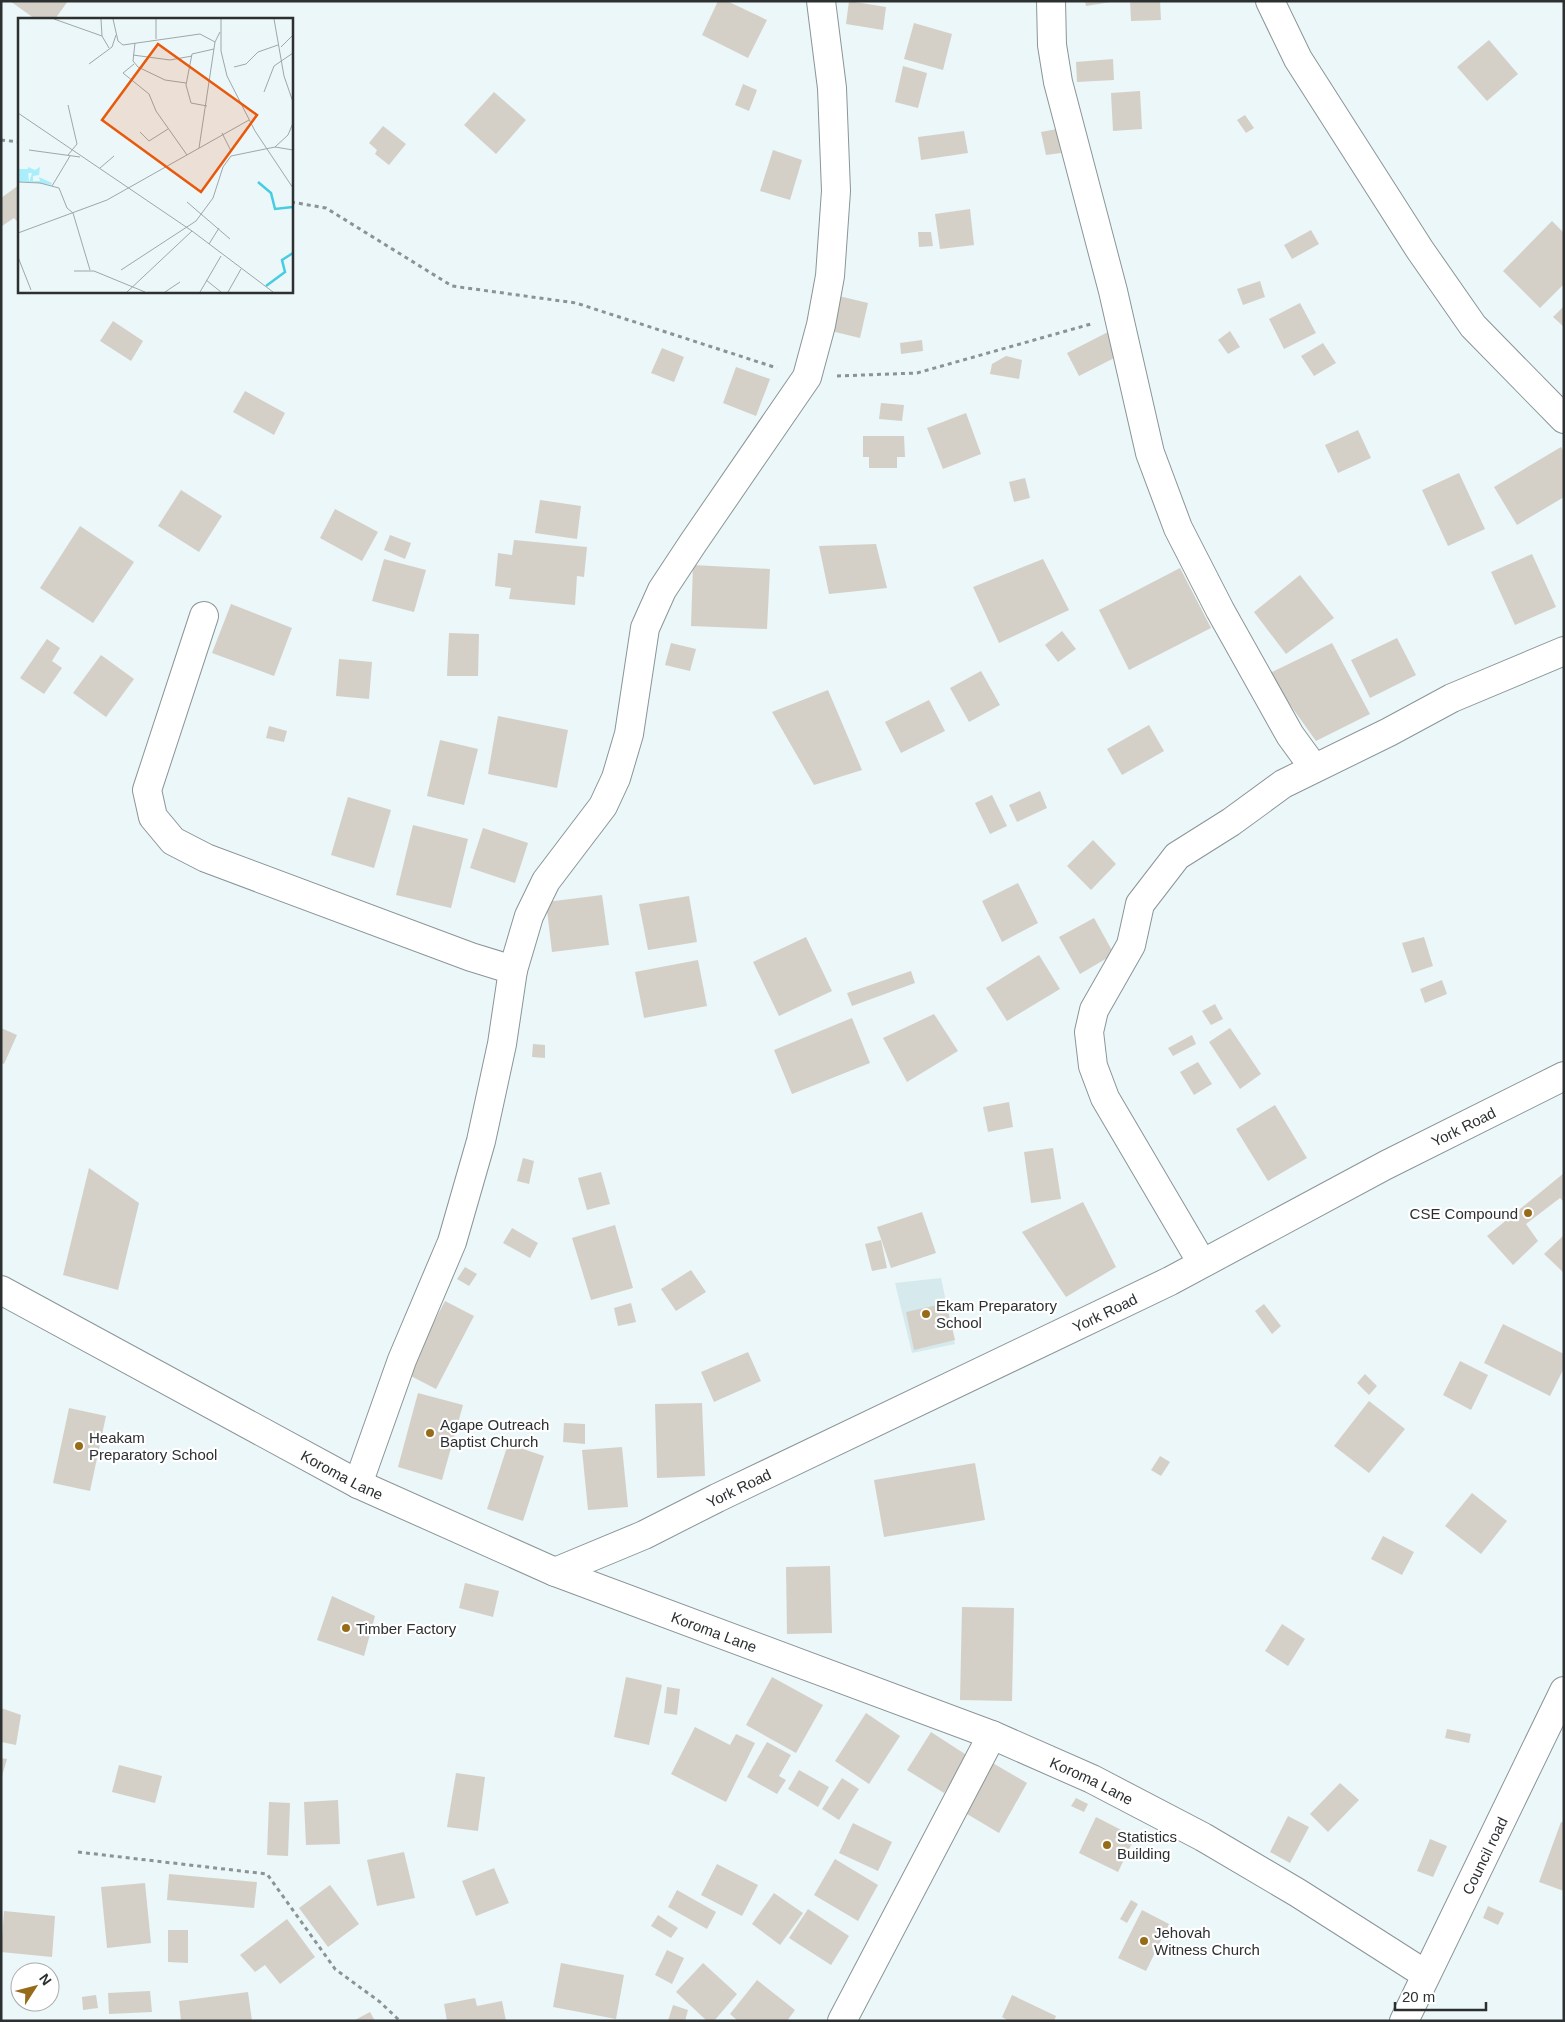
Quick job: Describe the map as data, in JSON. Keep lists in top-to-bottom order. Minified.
{"streets":{"street":["York Road","Koroma Lane","Council road"]},"crossings":[["York Road","Koroma Lane"],["Koroma Lane","Council road"]],"places":["CSE Compound","Ekam Preparatory School","Agape Outreach Baptist Church","Heakam Preparatory School","Timber Factory","Statistics Building","Jehovah Witness Church"],"scale_bar":"20 m","north":"top right"}
